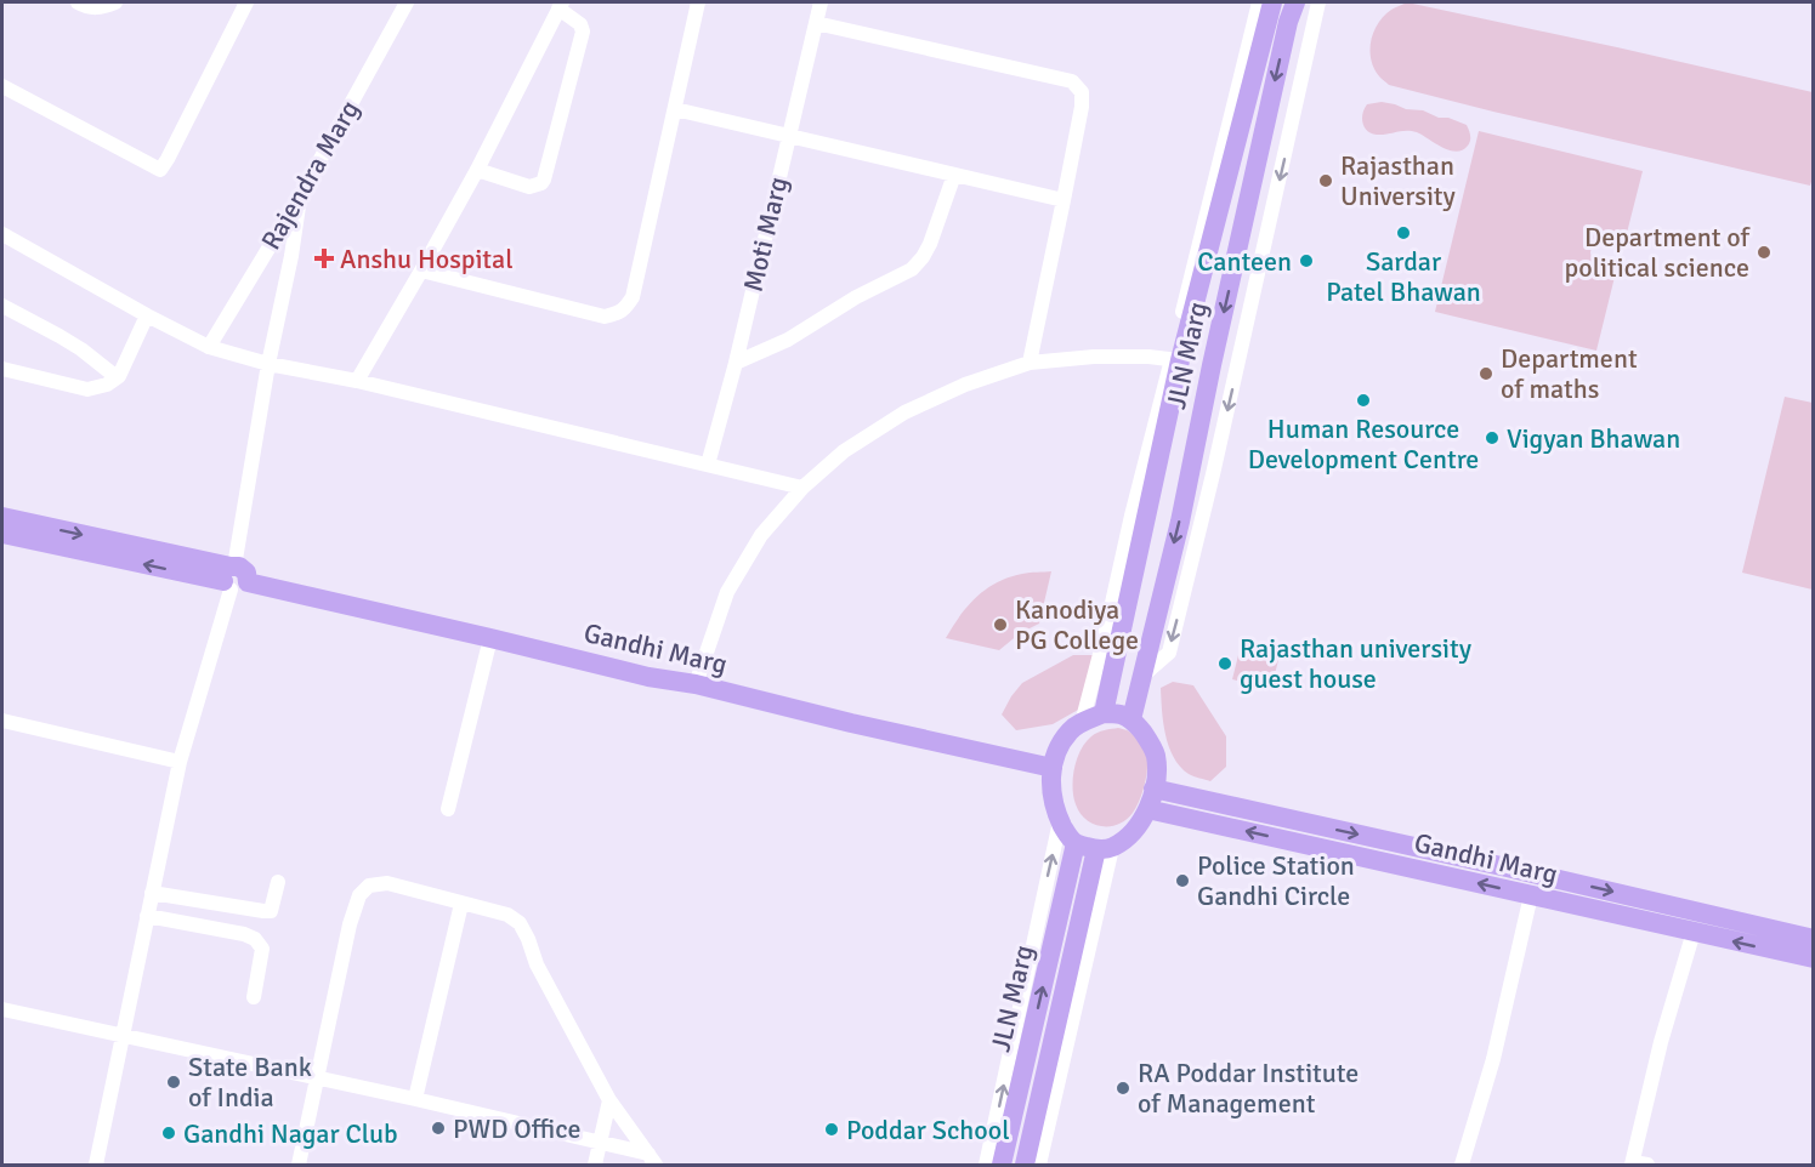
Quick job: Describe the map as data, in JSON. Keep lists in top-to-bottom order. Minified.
{"streets":{"main road":["JLN Marg","Gandhi Marg"],"street":["Rajendra Marg","Moti Marg"]},"crossings":[["JLN Marg","Gandhi Marg"]],"places":{"other":["Rajasthan University","Sardar Patel Bhawan","Department of political science","Canteen","Department of maths","Human Resource Development Centre","Vigyan Bhawan","Kanodiya PG College","Rajasthan university guest house","Police Station Gandhi Circle","State Bank of India","RA Poddar Institute of Management","PWD Office","Poddar School","Gandhi Nagar Club"],"health":["Anshu Hospital"]}}
